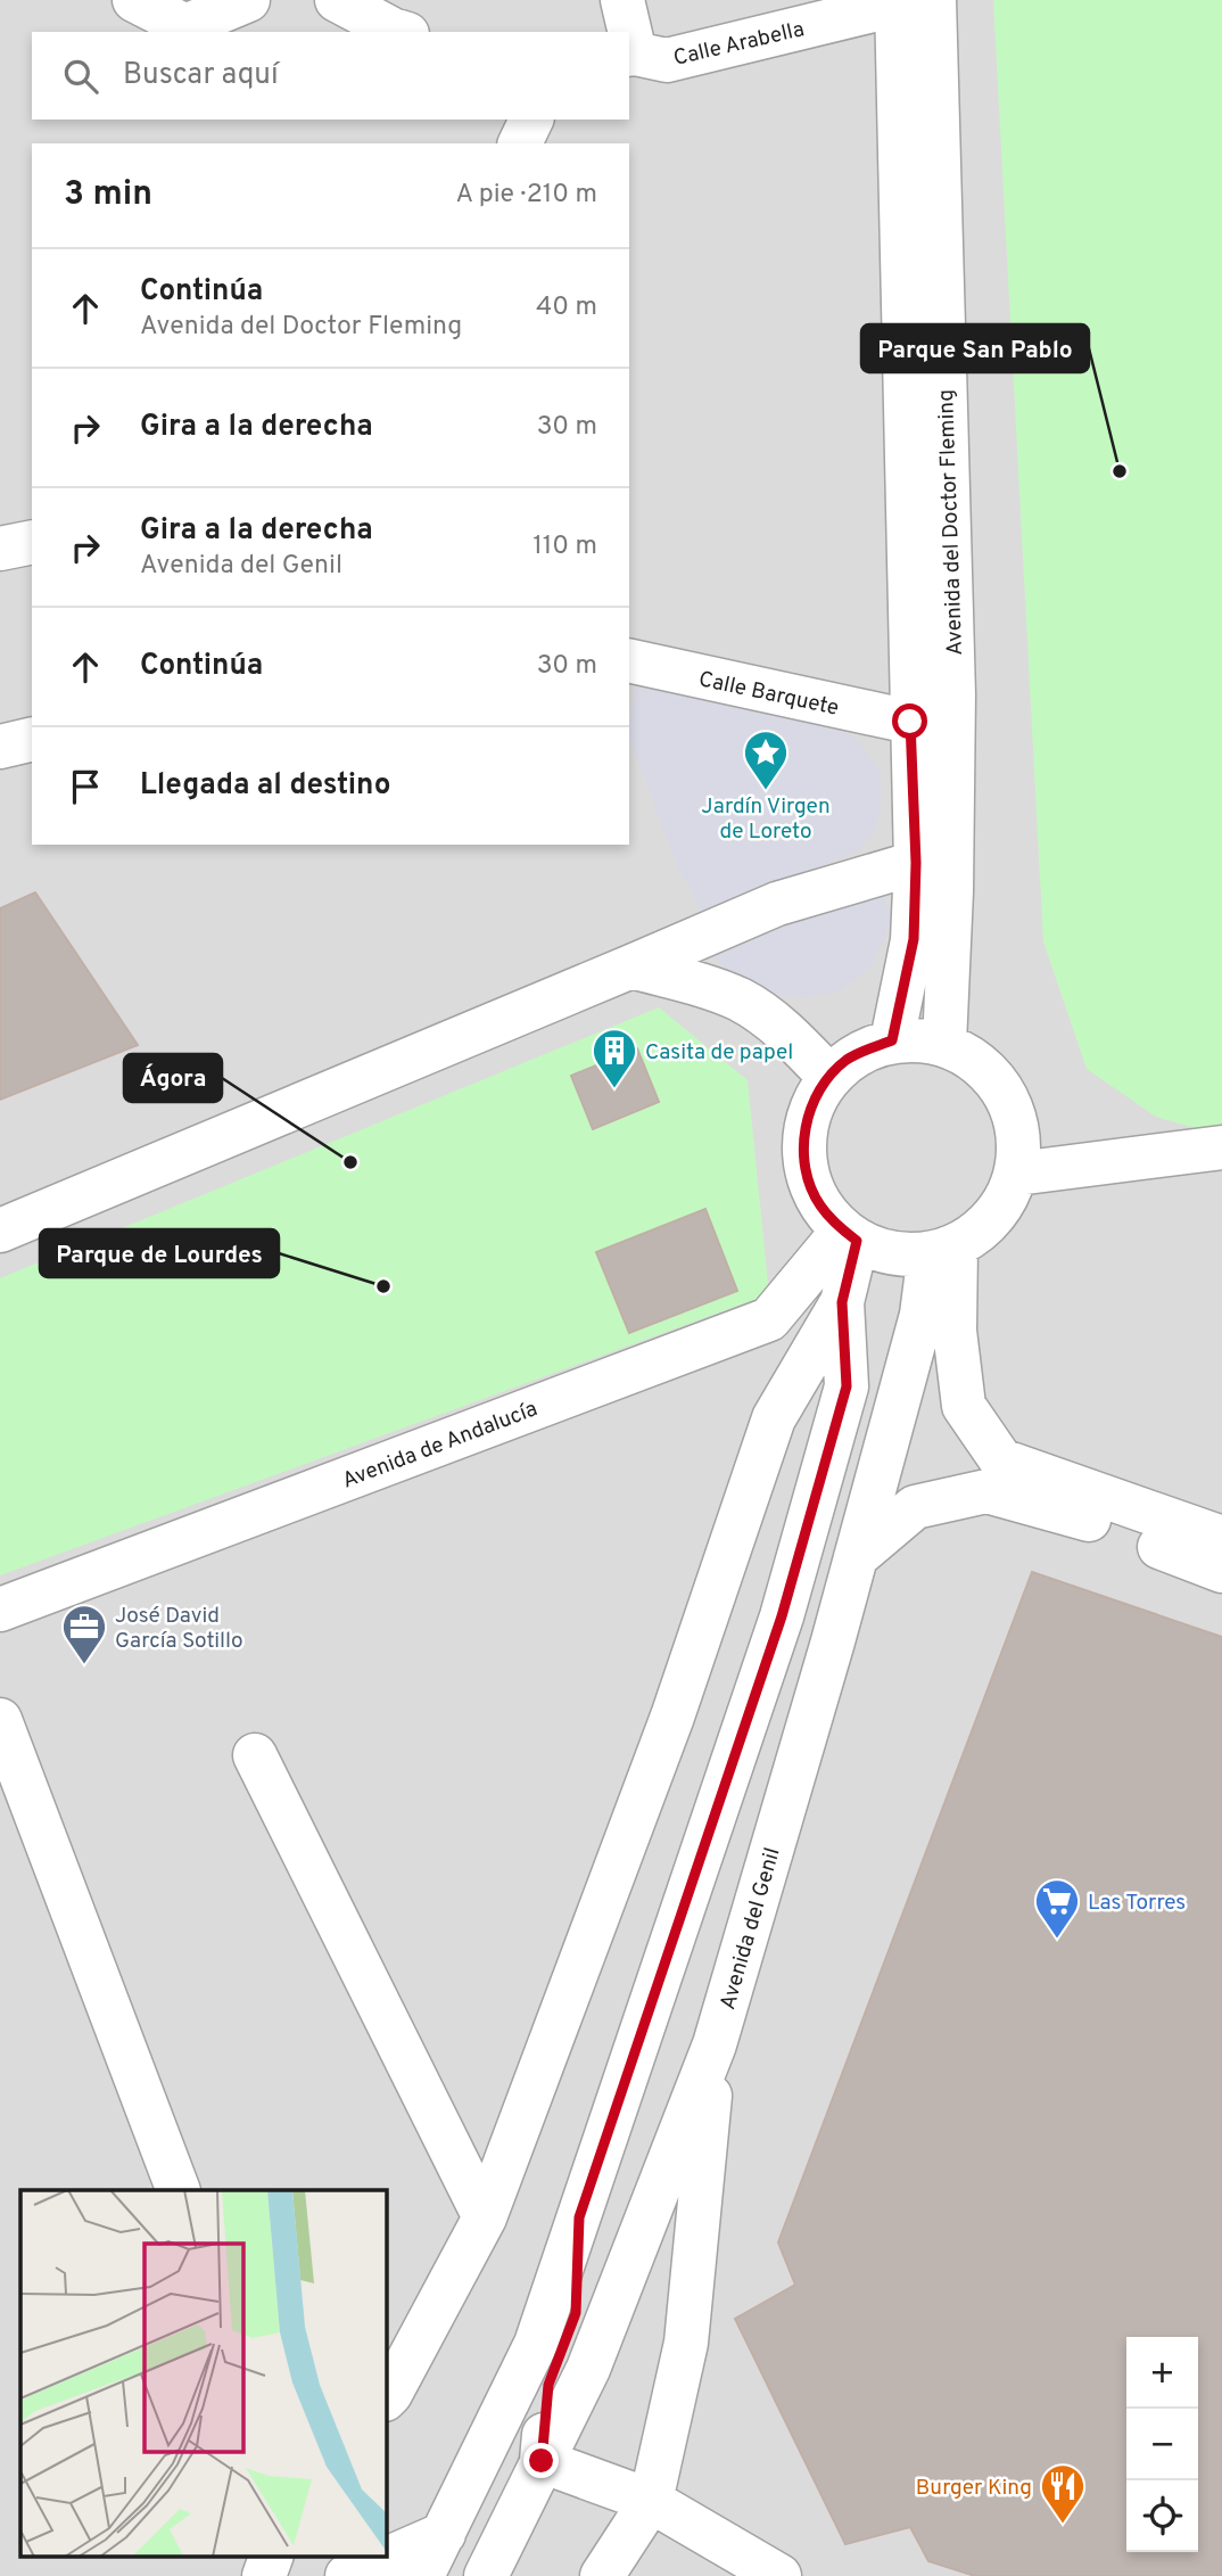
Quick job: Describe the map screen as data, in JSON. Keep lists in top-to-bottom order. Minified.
{"streets":{"street":["Calle Arabella","Avenida del Doctor Fleming","Calle Barquete","Avenida de Andalucía","Avenida del Genil"]},"crossings":[["Calle Arabella","Avenida del Doctor Fleming"],["Avenida del Doctor Fleming","Calle Barquete"],["Avenida del Doctor Fleming","Avenida de Andalucía"],["Avenida del Doctor Fleming","Avenida del Genil"],["Avenida de Andalucía","Avenida del Genil"]],"places":{"other":["Parque San Pablo","Ágora","Parque de Lourdes"],"place":["Jardín Virgen de Loreto"],"building":["Casita de papel"],"office":["José David García Sotillo"],"supermarket":["Las Torres"],"restaurant":["Burger King"]},"page":{"search":"Buscar aquí","heading":["3 min","A pie · 210 m"],"list":[["Continúa","Avenida del Doctor Fleming","40 m"],["Gira a la derecha","30 m"],["Gira a la derecha","Avenida del Genil","110 m"],["Continúa","30 m"],"Llegada al destino"],"map_buttons":["+","−"]}}
